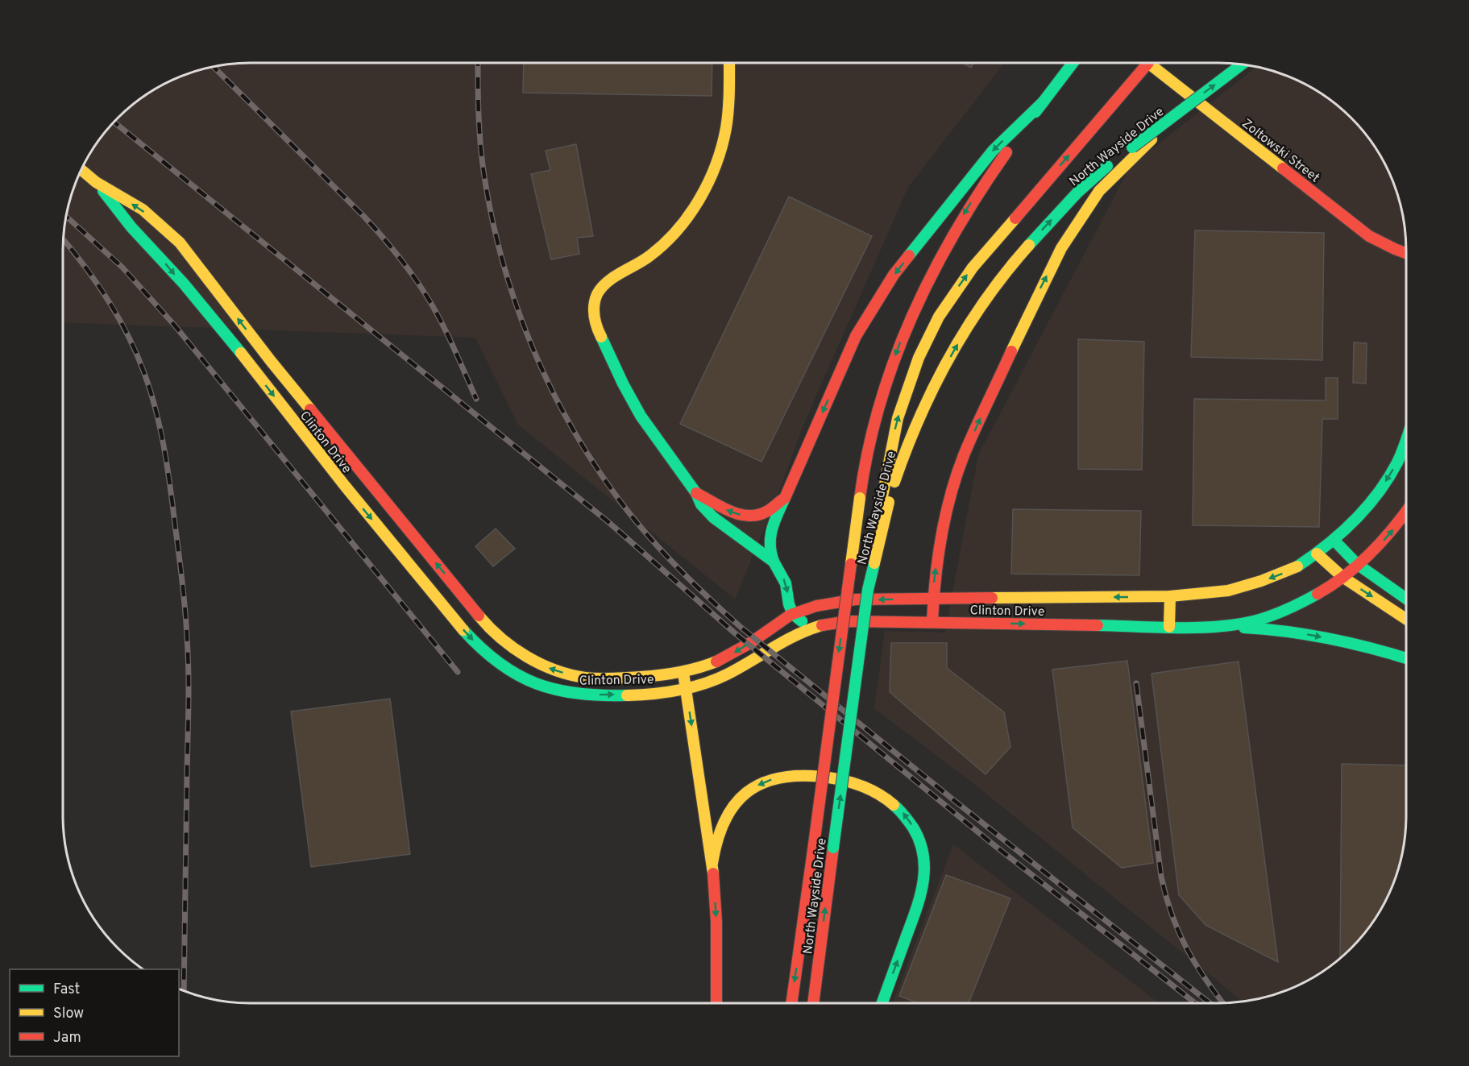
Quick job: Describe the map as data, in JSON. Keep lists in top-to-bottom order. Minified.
{"streets":{"main road":["North Wayside Drive","Zoltowski Street","Clinton Drive"]},"legend":["Fast","Slow","Jam"]}
